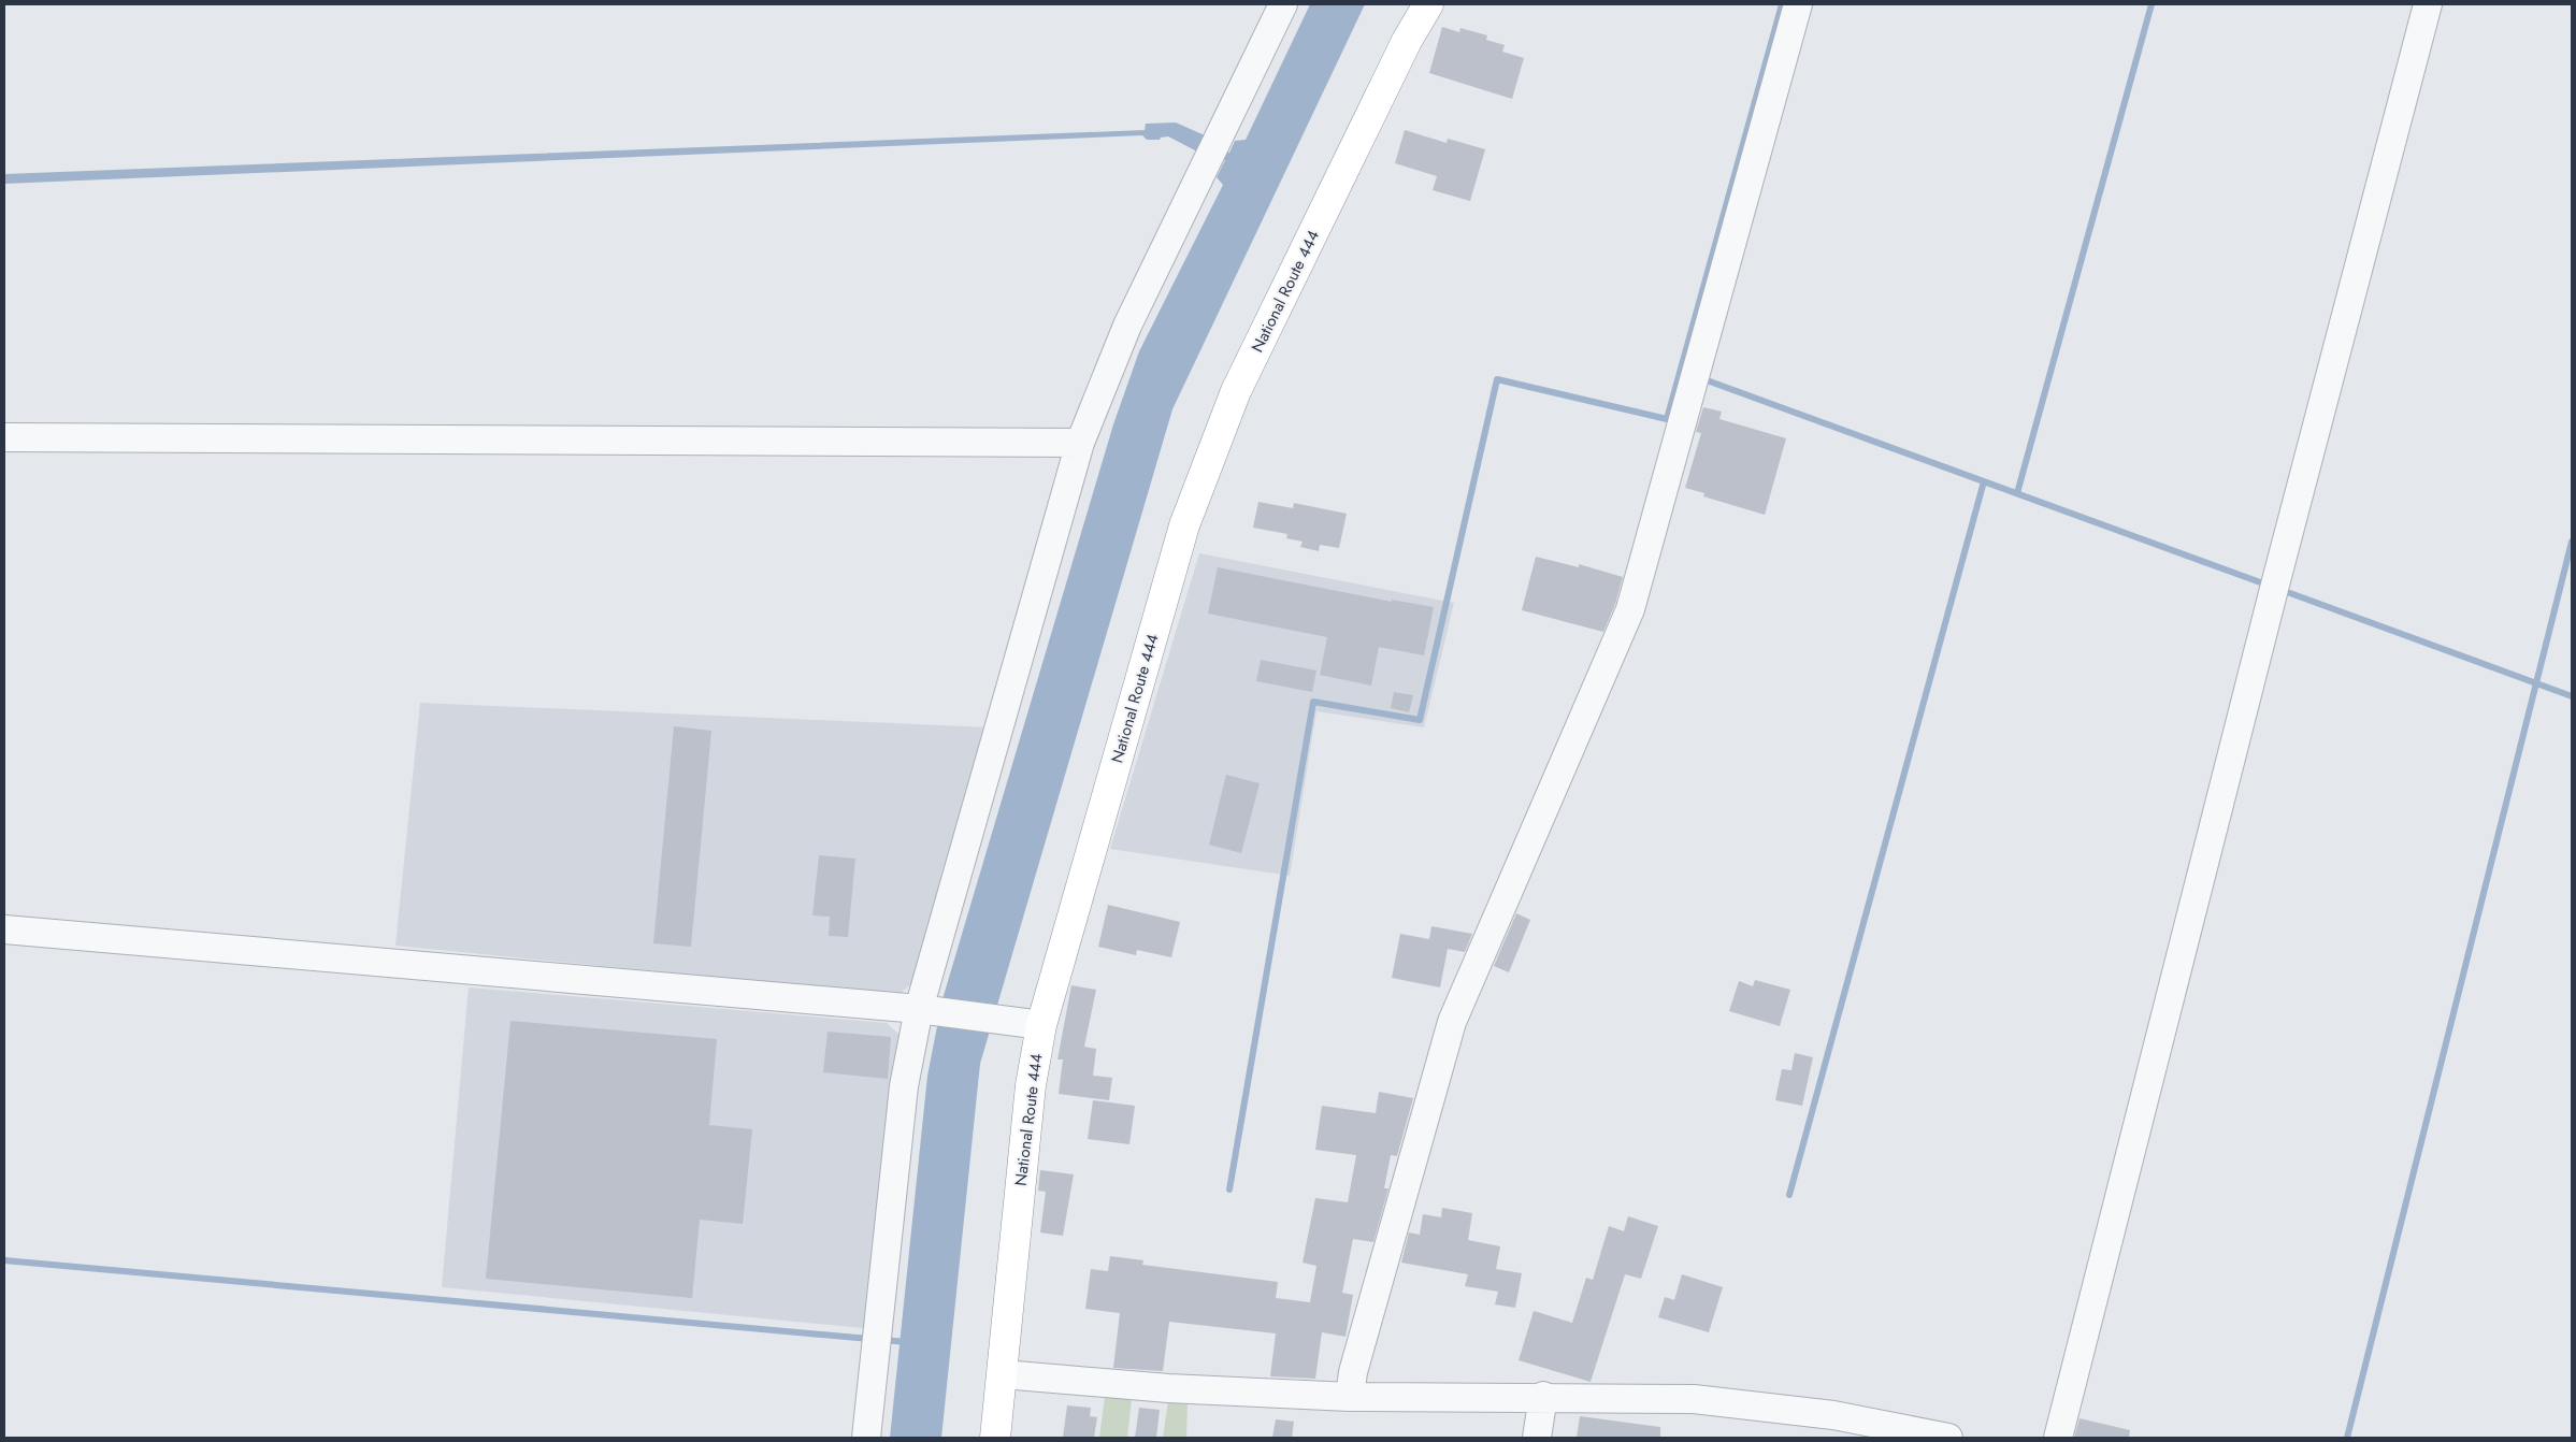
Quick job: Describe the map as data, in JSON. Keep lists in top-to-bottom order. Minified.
{"streets":{"highway":["National Route 444"]}}
